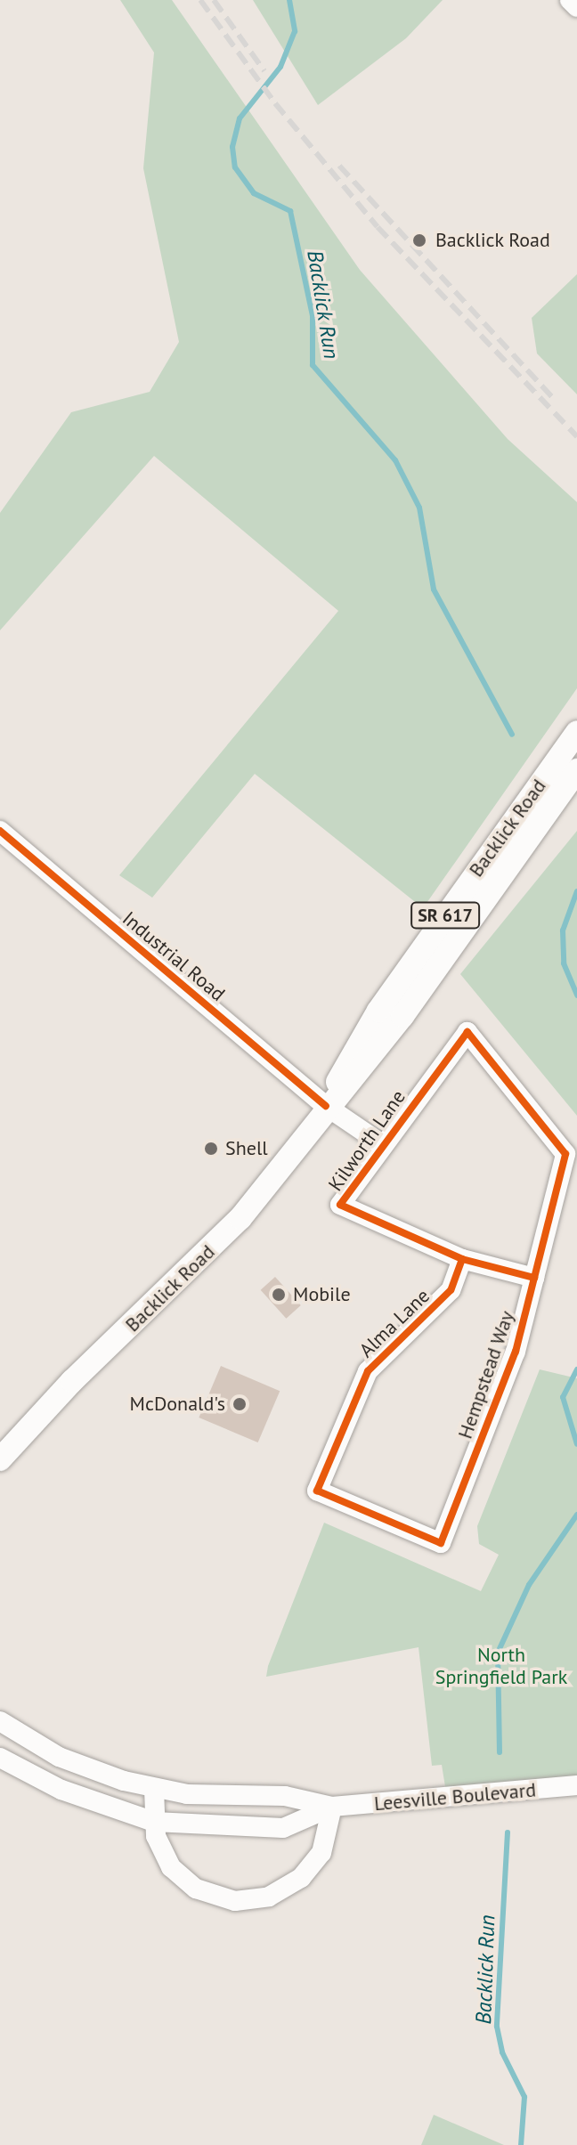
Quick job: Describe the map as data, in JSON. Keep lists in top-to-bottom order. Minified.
{"streets":{"main road":["Backlick Road","SR 617"],"street":["Industrial Road","Kilworth Lane","Alma Lane","Hempstead Way","Leesville Boulevard"]},"crossings":[["Backlick Road","Industrial Road"],["Backlick Road","Kilworth Lane"],["Industrial Road","Kilworth Lane"],["Kilworth Lane","Alma Lane"],["Kilworth Lane","Hempstead Way"],["Alma Lane","Hempstead Way"]],"water":["Backlick Run"],"parks":["North Springfield Park"],"places":["Backlick Road","Shell","Mobile","McDonald's"]}
